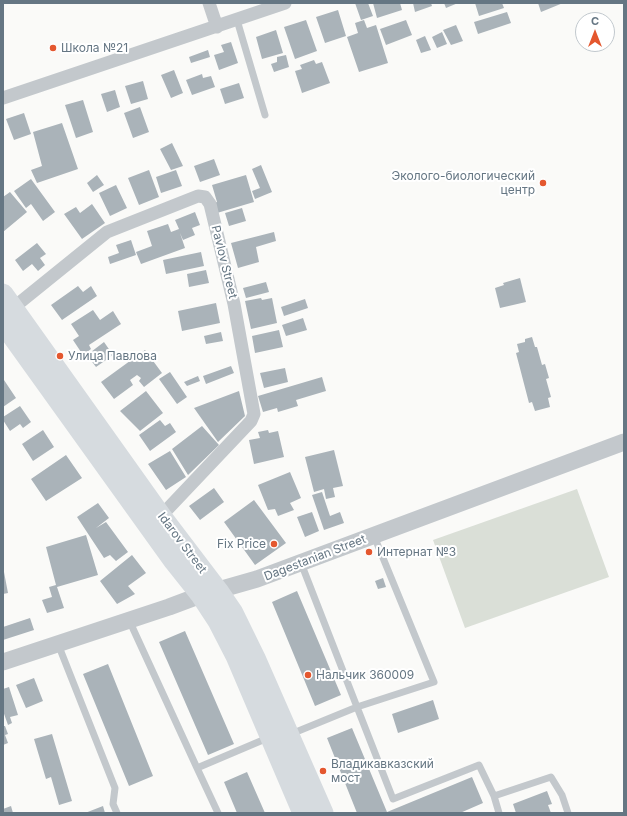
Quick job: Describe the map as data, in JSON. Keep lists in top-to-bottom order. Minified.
{"streets":{"main road":["Idarov Street"],"street":["Pavlov Street","Dagestanian Street"]},"crossings":[["Pavlov Street","Idarov Street"],["Idarov Street","Dagestanian Street"]],"places":["Школа №21","Эколого-биологический центр","Улица Павлова","Fix Price","Интернат №3","Нальчик 360009","Владикавказский мост"],"north":"top"}
